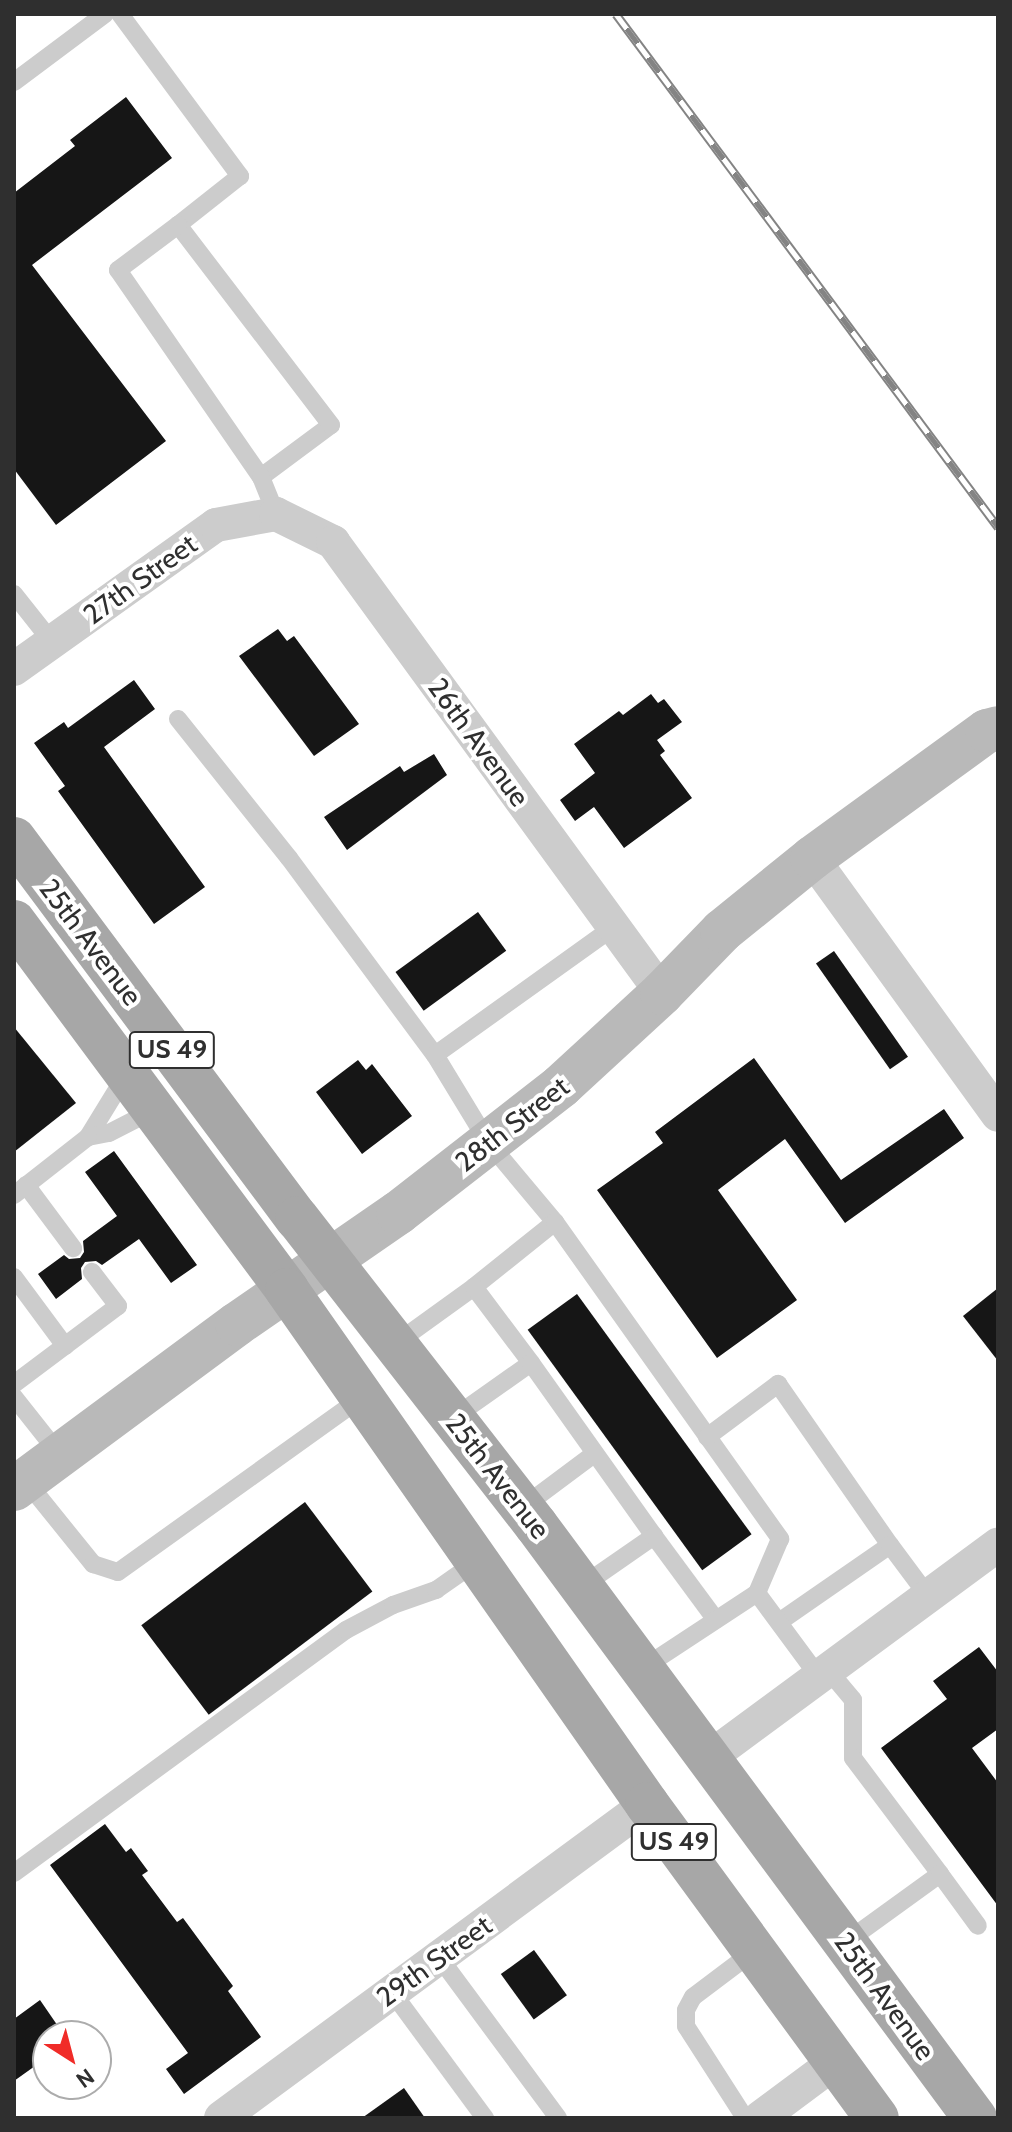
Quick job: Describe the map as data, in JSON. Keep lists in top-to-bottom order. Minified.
{"streets":{"main road":["25th Avenue","US 49","28th Street"],"street":["27th Street","26th Avenue","29th Street"]},"crossings":[["27th Street","26th Avenue"],["26th Avenue","28th Street"],["25th Avenue","28th Street"],["25th Avenue","29th Street"]],"north":"bottom right"}
